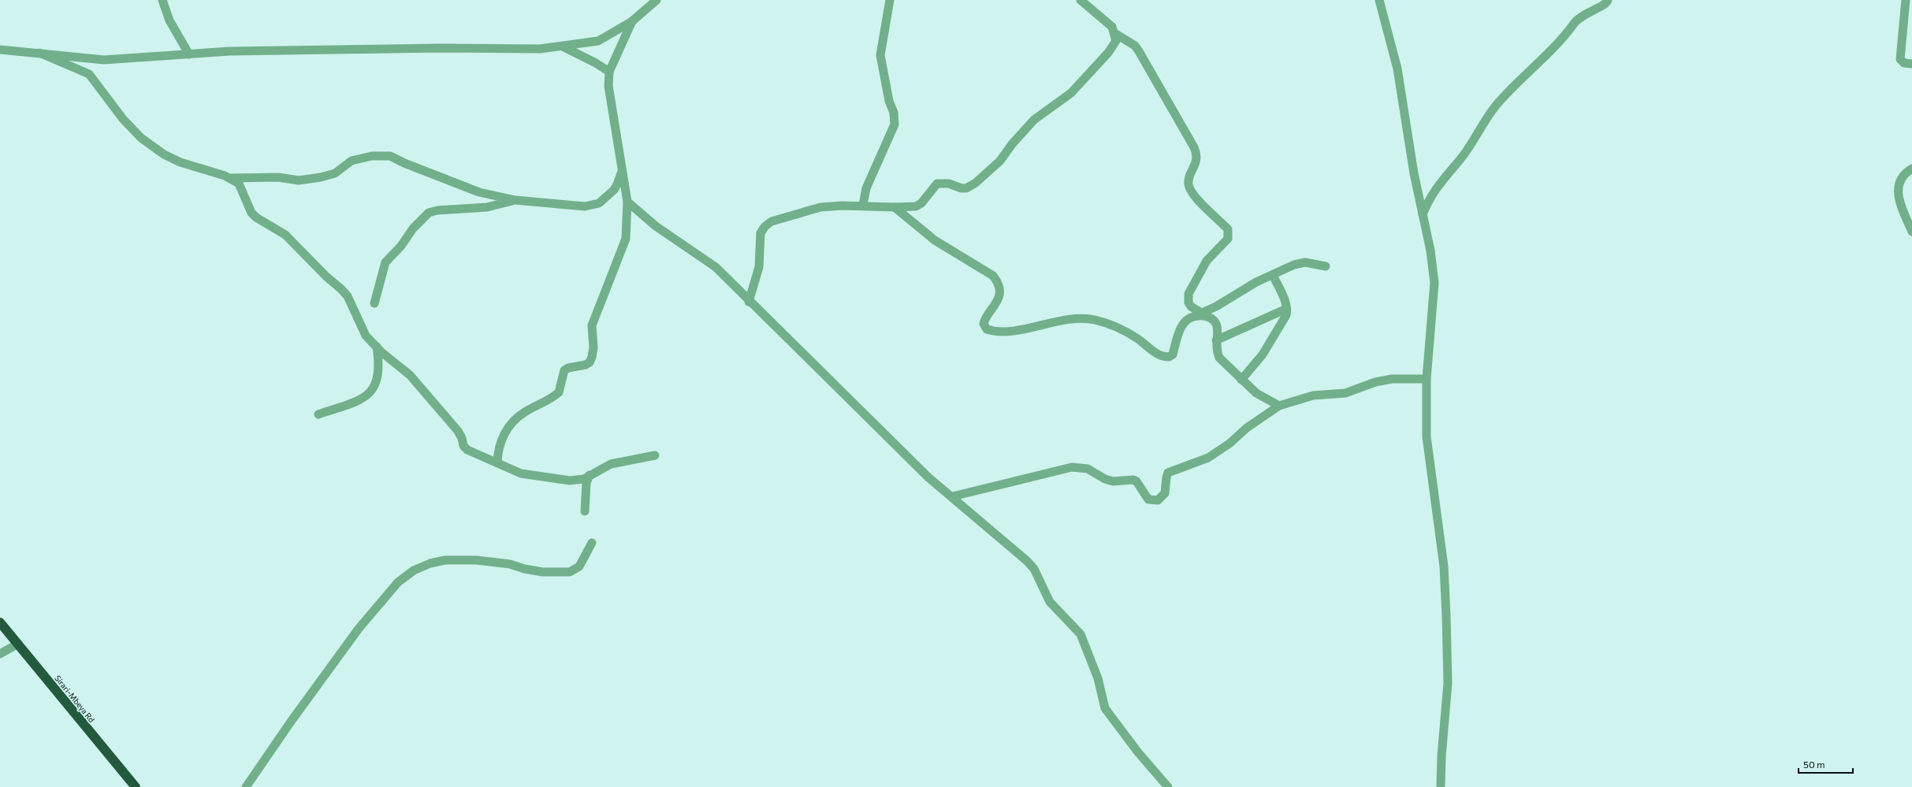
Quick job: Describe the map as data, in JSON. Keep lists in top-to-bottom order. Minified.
{"streets":{"highway":["Sirari-Mbeya Rd"]},"scale_bar":"50 m"}
